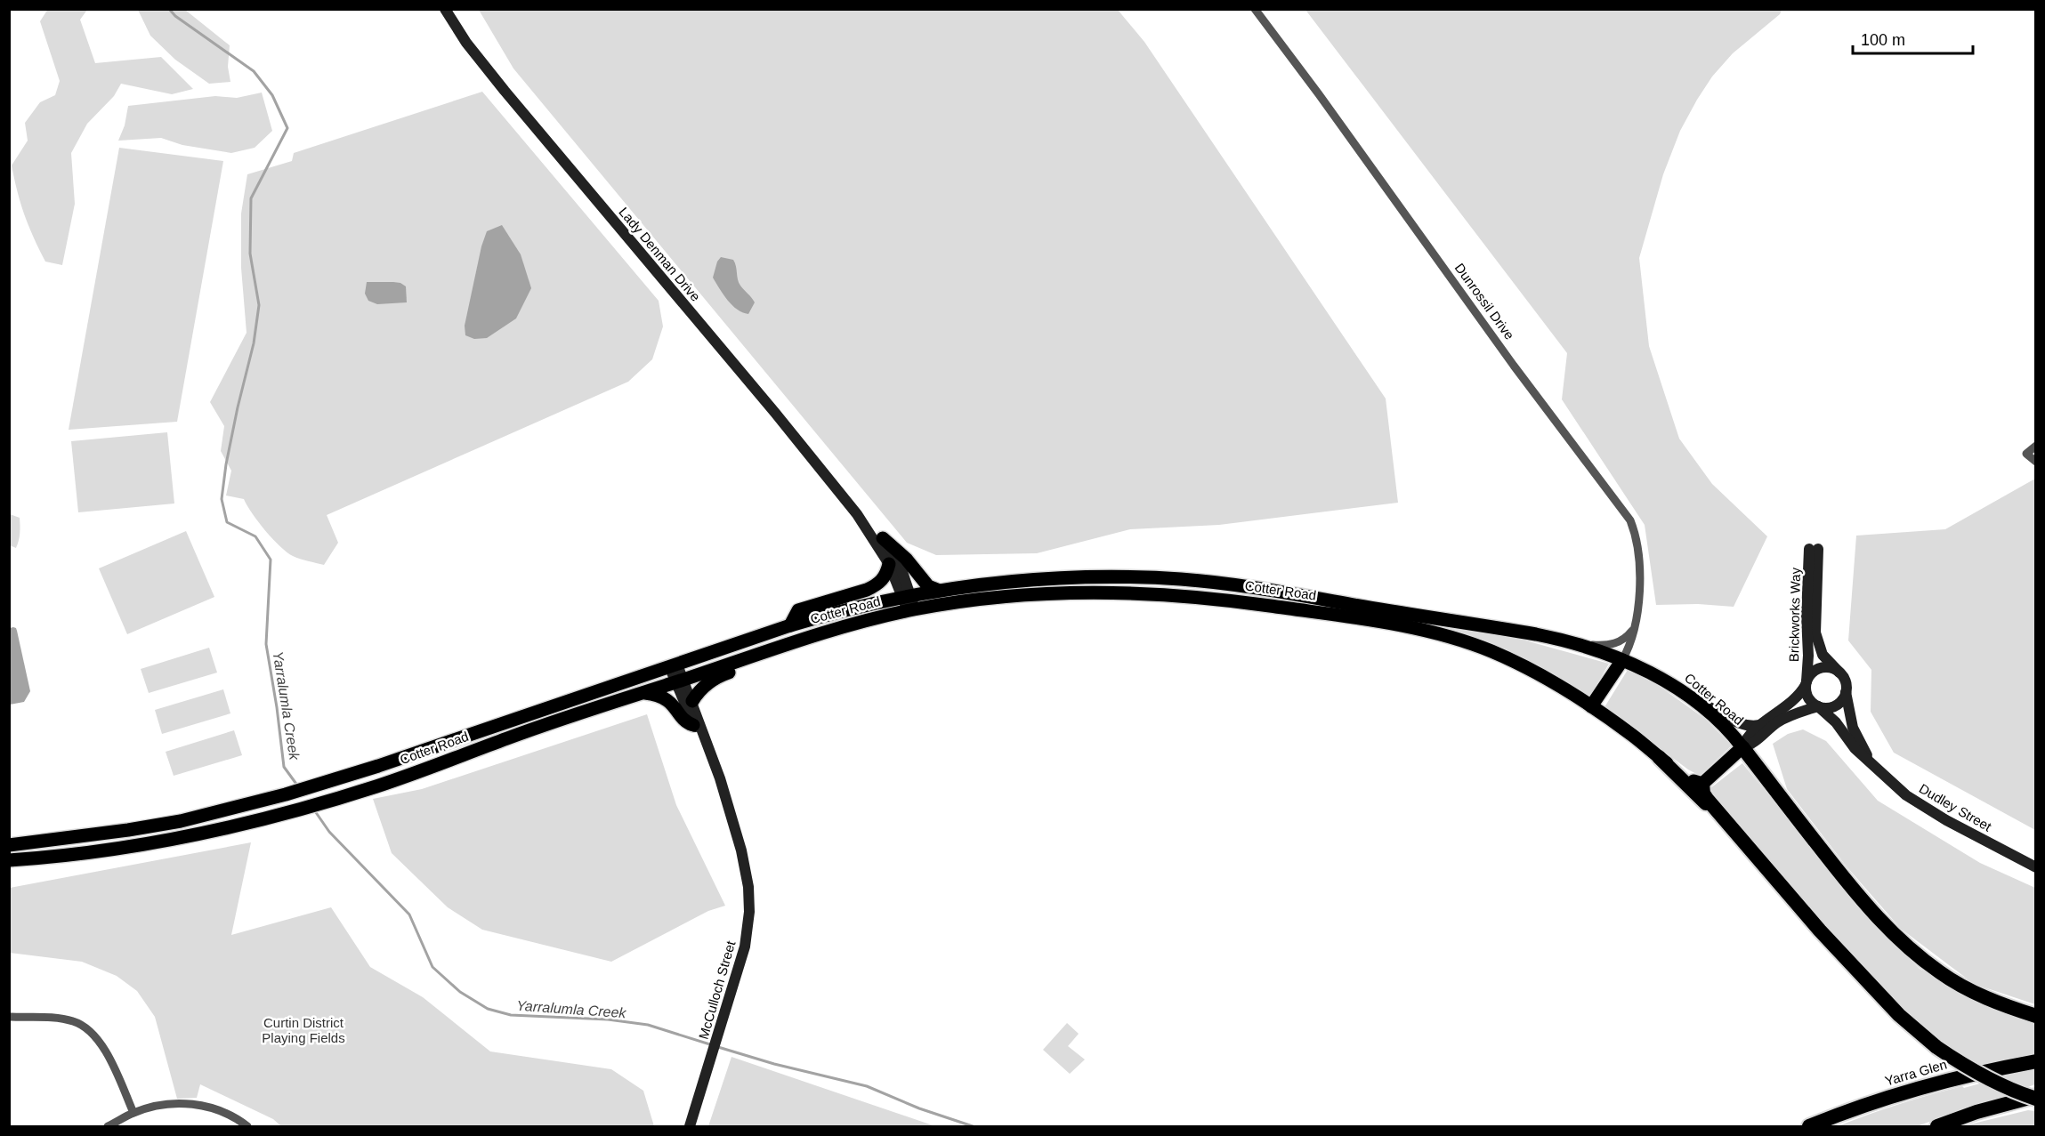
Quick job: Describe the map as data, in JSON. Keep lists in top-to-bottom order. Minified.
{"streets":{"highway":["Yarra Glen"],"main road":["Lady Denman Drive","Cotter Road","Brickworks Way","Dudley Street","McCulloch Street"],"street":["Dunrossil Drive"]},"crossings":[["Lady Denman Drive","Cotter Road"],["Dunrossil Drive","Cotter Road"],["Cotter Road","McCulloch Street"],["Brickworks Way","Dudley Street"]],"water":["Yarralumla Creek"],"parks":["Curtin District Playing Fields"],"scale_bar":"100 m"}
